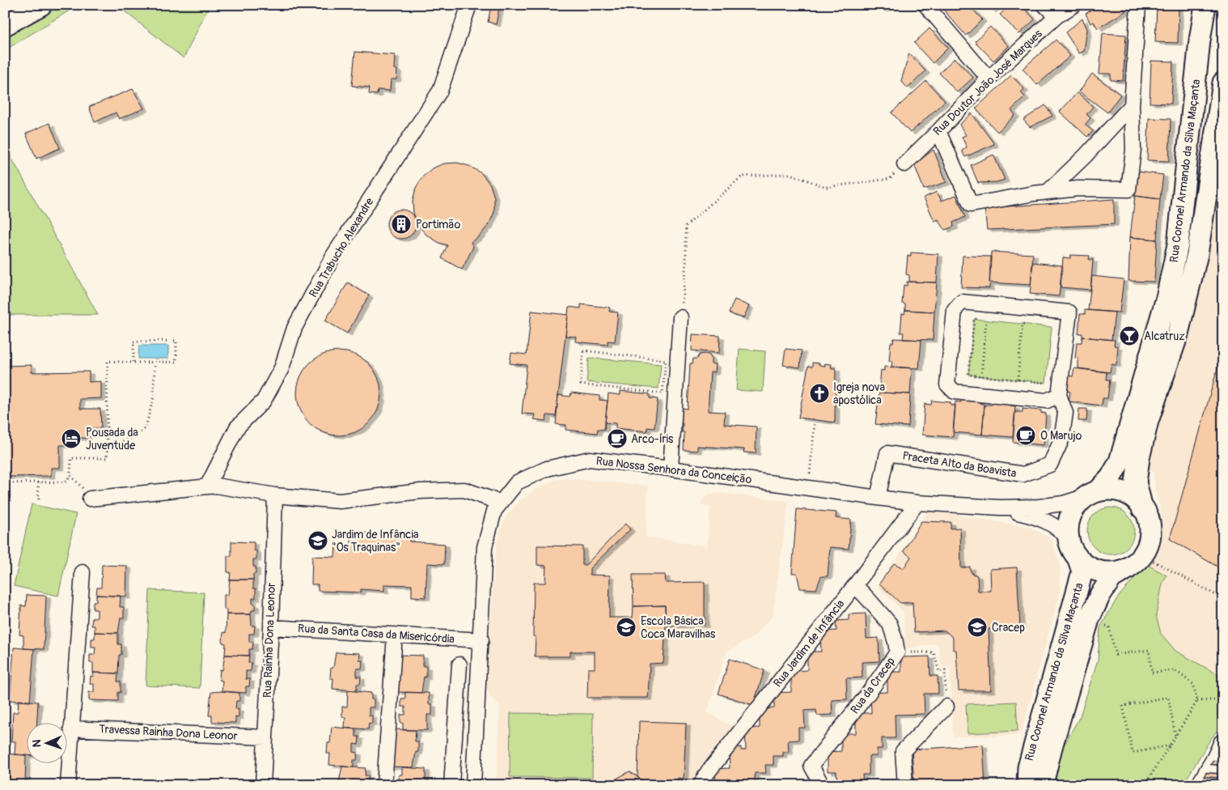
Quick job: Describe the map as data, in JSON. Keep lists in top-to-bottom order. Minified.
{"streets":{"main road":["Rua Coronel Armando da Silva Maçanta"],"street":["Rua Doutor João José Marques","Rua Trabucho Alexandre","Praceta Alto da Boavista","Rua Nossa Senhora da Conceição","Rua da Santa Casa da Misericórdia","Rua Rainha Dona Leonor","Rua Jardim de Infância","Rua da Cracep","Travessa Rainha Dona Leonor"]},"crossings":[["Praceta Alto da Boavista","Rua Nossa Senhora da Conceição"],["Rua Nossa Senhora da Conceição","Rua da Santa Casa da Misericórdia"],["Rua Nossa Senhora da Conceição","Rua Jardim de Infância"],["Rua da Santa Casa da Misericórdia","Rua Rainha Dona Leonor"],["Rua Rainha Dona Leonor","Travessa Rainha Dona Leonor"],["Rua Jardim de Infância","Rua da Cracep"]],"places":{"building":["Portimão"],"bar":["Alcatruz"],"church":["Igreja nova apostólica"],"cafe":["O Marujo","Arco-íris"],"hotel":["Pousada da Juventude"],"school or university":["Jardim de Infância \"Os Traquinas\"","Escola Básica Coca Maravilhas","Cracep"]},"north":"left"}
